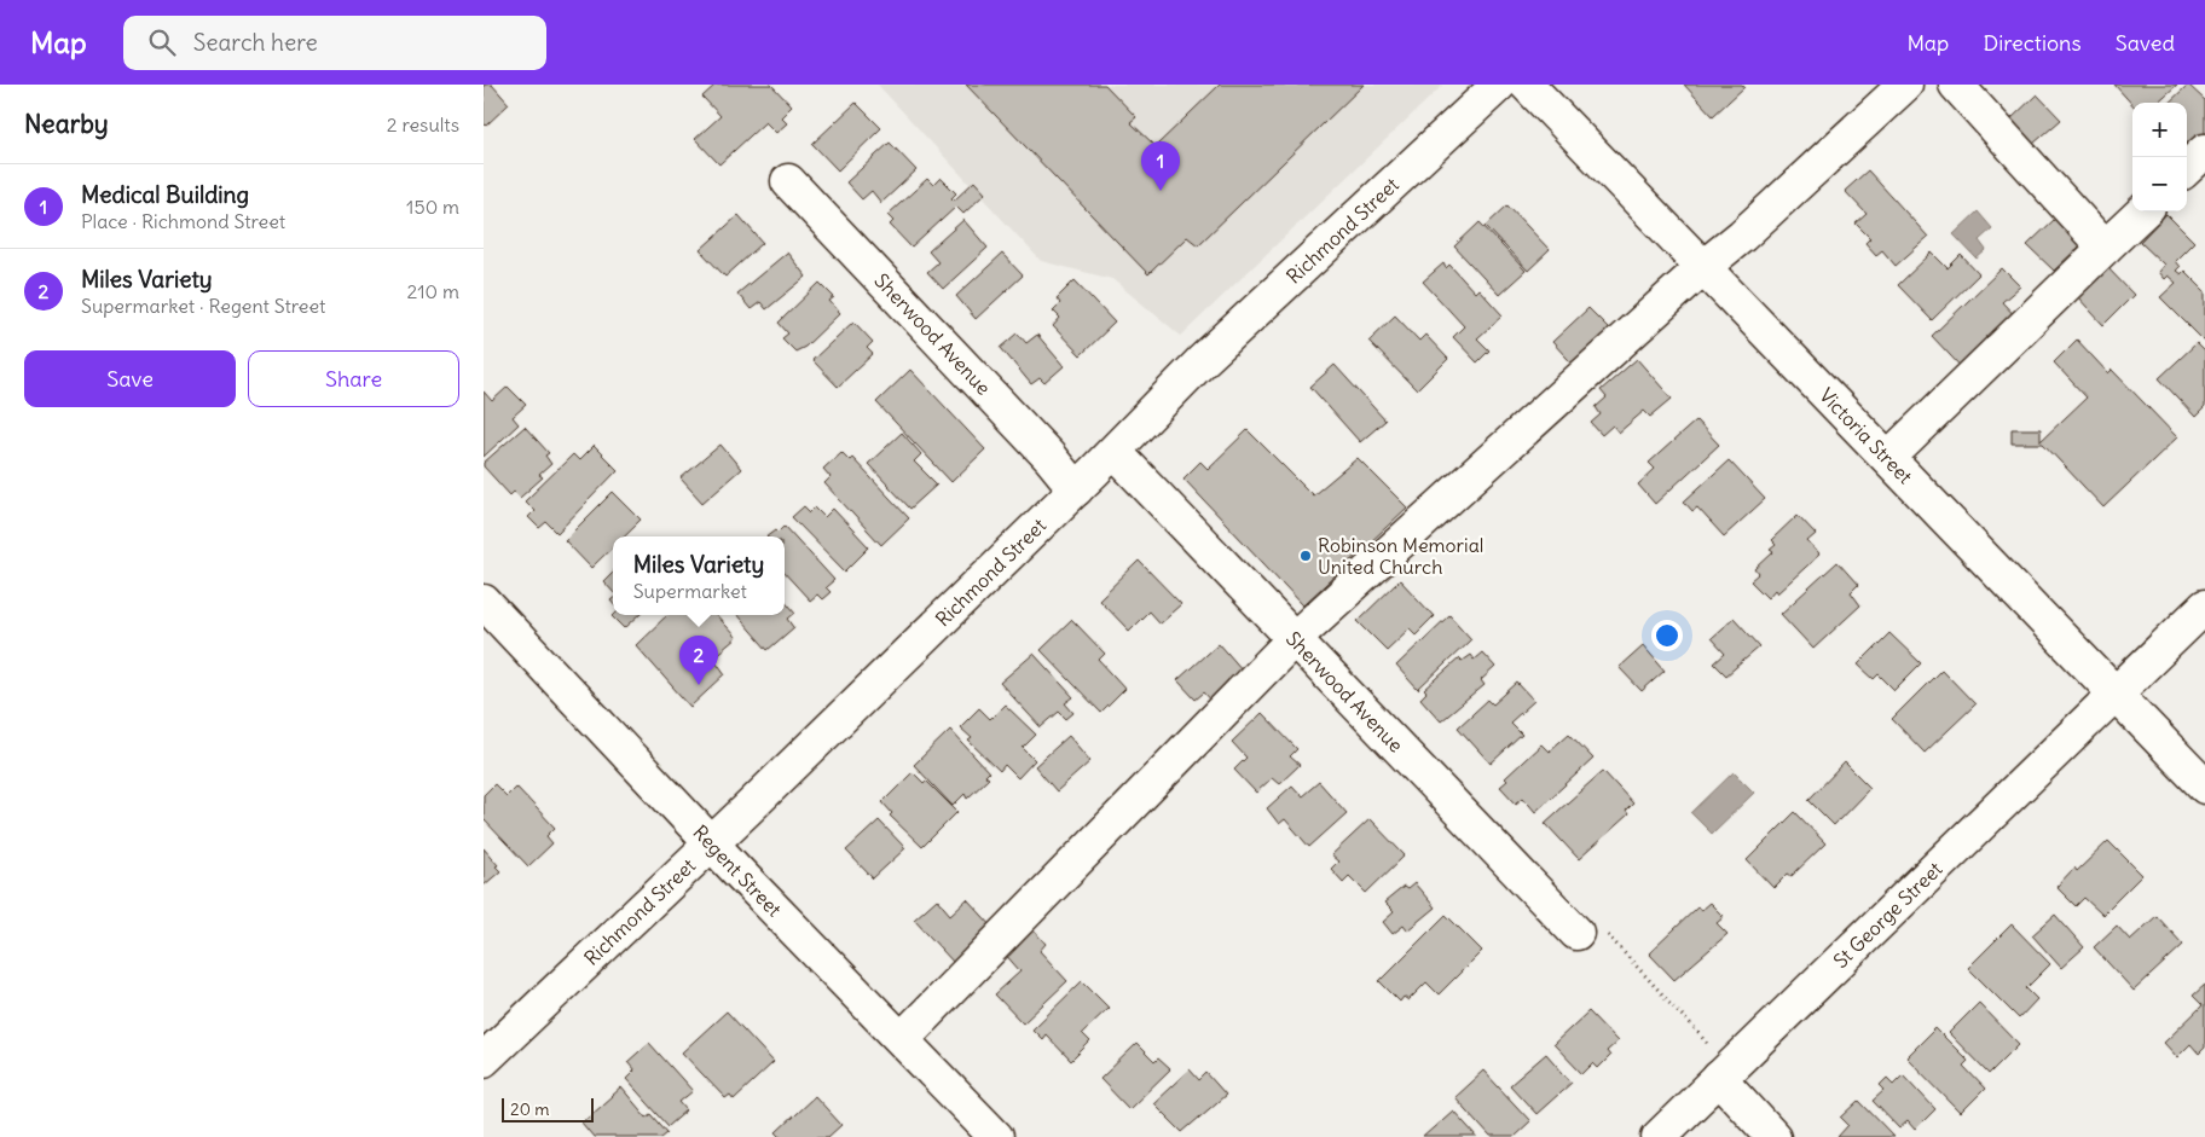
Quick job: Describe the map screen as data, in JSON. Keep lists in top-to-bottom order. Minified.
{"streets":{"street":["Richmond Street","Sherwood Avenue","Victoria Street","Regent Street","St George Street"]},"crossings":[["Richmond Street","Sherwood Avenue"],["Richmond Street","Regent Street"],["Victoria Street","St George Street"]],"places":["Robinson Memorial United Church"],"scale_bar":"20 m","page":{"header":"Map","search":"Search here","nav":["Map","Directions","Saved"],"heading":["Nearby","2 results"],"map_buttons":["+","−"],"pins":["1","2"],"list":[{"mark":"1","name":"Medical Building","note":"Place · Richmond Street","value":"150 m"},{"mark":"2","name":"Miles Variety","note":"Supermarket · Regent Street","value":"210 m"}],"buttons":["Save","Share"],"popup":["Miles Variety","Supermarket"],"scale":"20 m"}}
